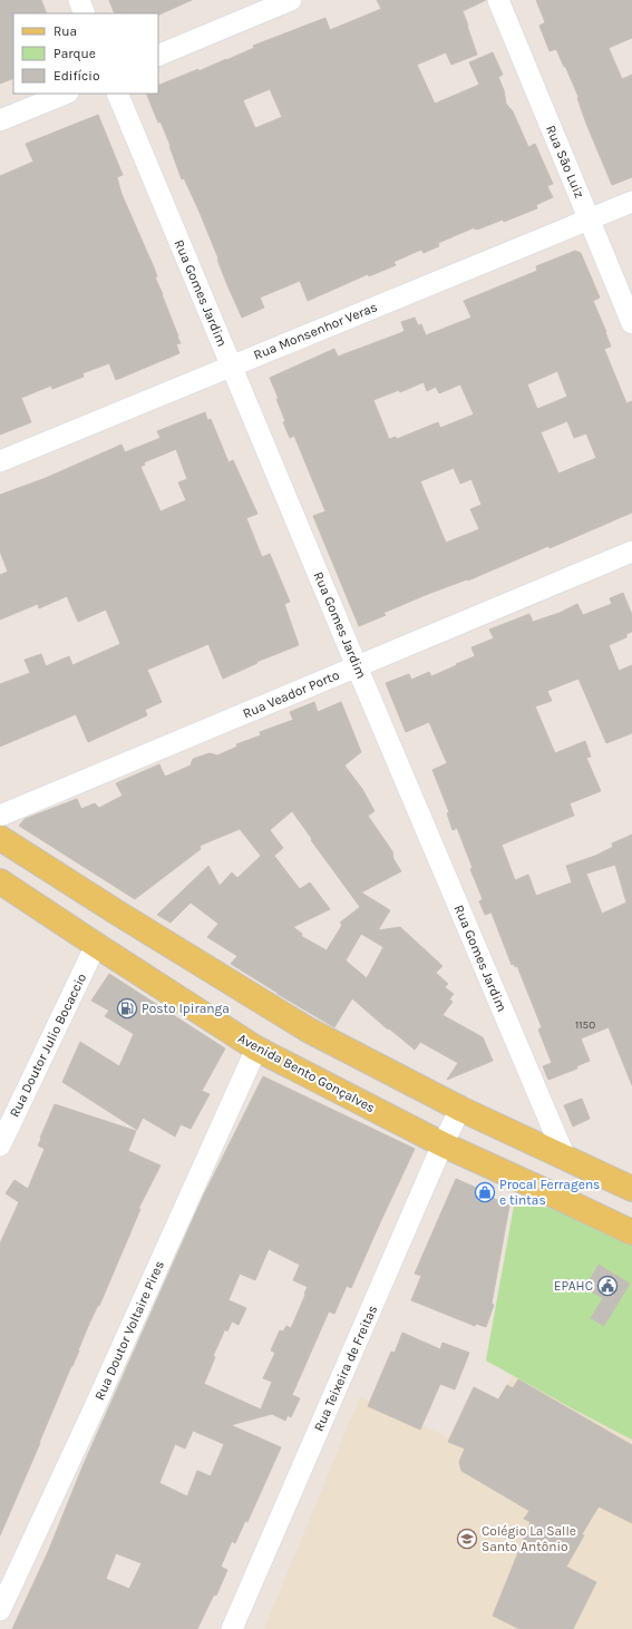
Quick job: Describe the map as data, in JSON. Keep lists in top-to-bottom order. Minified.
{"streets":{"main road":["Avenida Bento Gonçalves"],"street":["Rua São Luiz","Rua Gomes Jardim","Rua Monsenhor Veras","Rua Veador Porto","Rua Doutor Julio Bocaccio","Rua Doutor Voltaire Pires","Rua Teixeira de Freitas"]},"crossings":[["Rua São Luiz","Rua Monsenhor Veras"],["Rua Gomes Jardim","Rua Monsenhor Veras"],["Rua Gomes Jardim","Rua Veador Porto"],["Rua Doutor Julio Bocaccio","Avenida Bento Gonçalves"],["Avenida Bento Gonçalves","Rua Doutor Voltaire Pires"],["Avenida Bento Gonçalves","Rua Teixeira de Freitas"]],"places":{"fuel station":["Posto Ipiranga"],"shop":["Procal Ferragens e tintas"],"public building":["EPAHC"],"school or university":["Colégio La Salle Santo Antônio"]},"house_numbers":["1150"],"legend":["Rua","Parque","Edifício"]}
